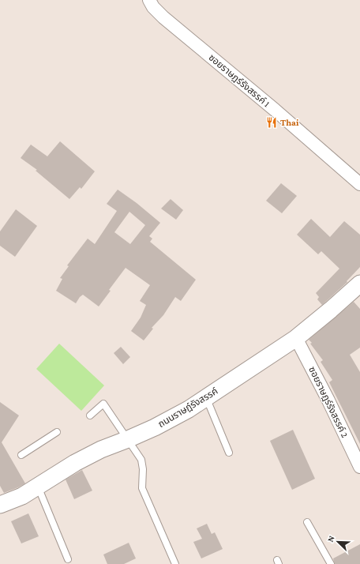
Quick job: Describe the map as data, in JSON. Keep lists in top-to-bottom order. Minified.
{"streets":{"street":["ซอยราษฎร์รังสรรค์ 1","ซอยราษฎร์รังสรรค์ 2","ถนนราษฎ์รังสรรค์"]},"crossings":[["ซอยราษฎร์รังสรรค์ 2","ถนนราษฎ์รังสรรค์"]],"places":{"restaurant":["Thai"]},"north":"top left"}
